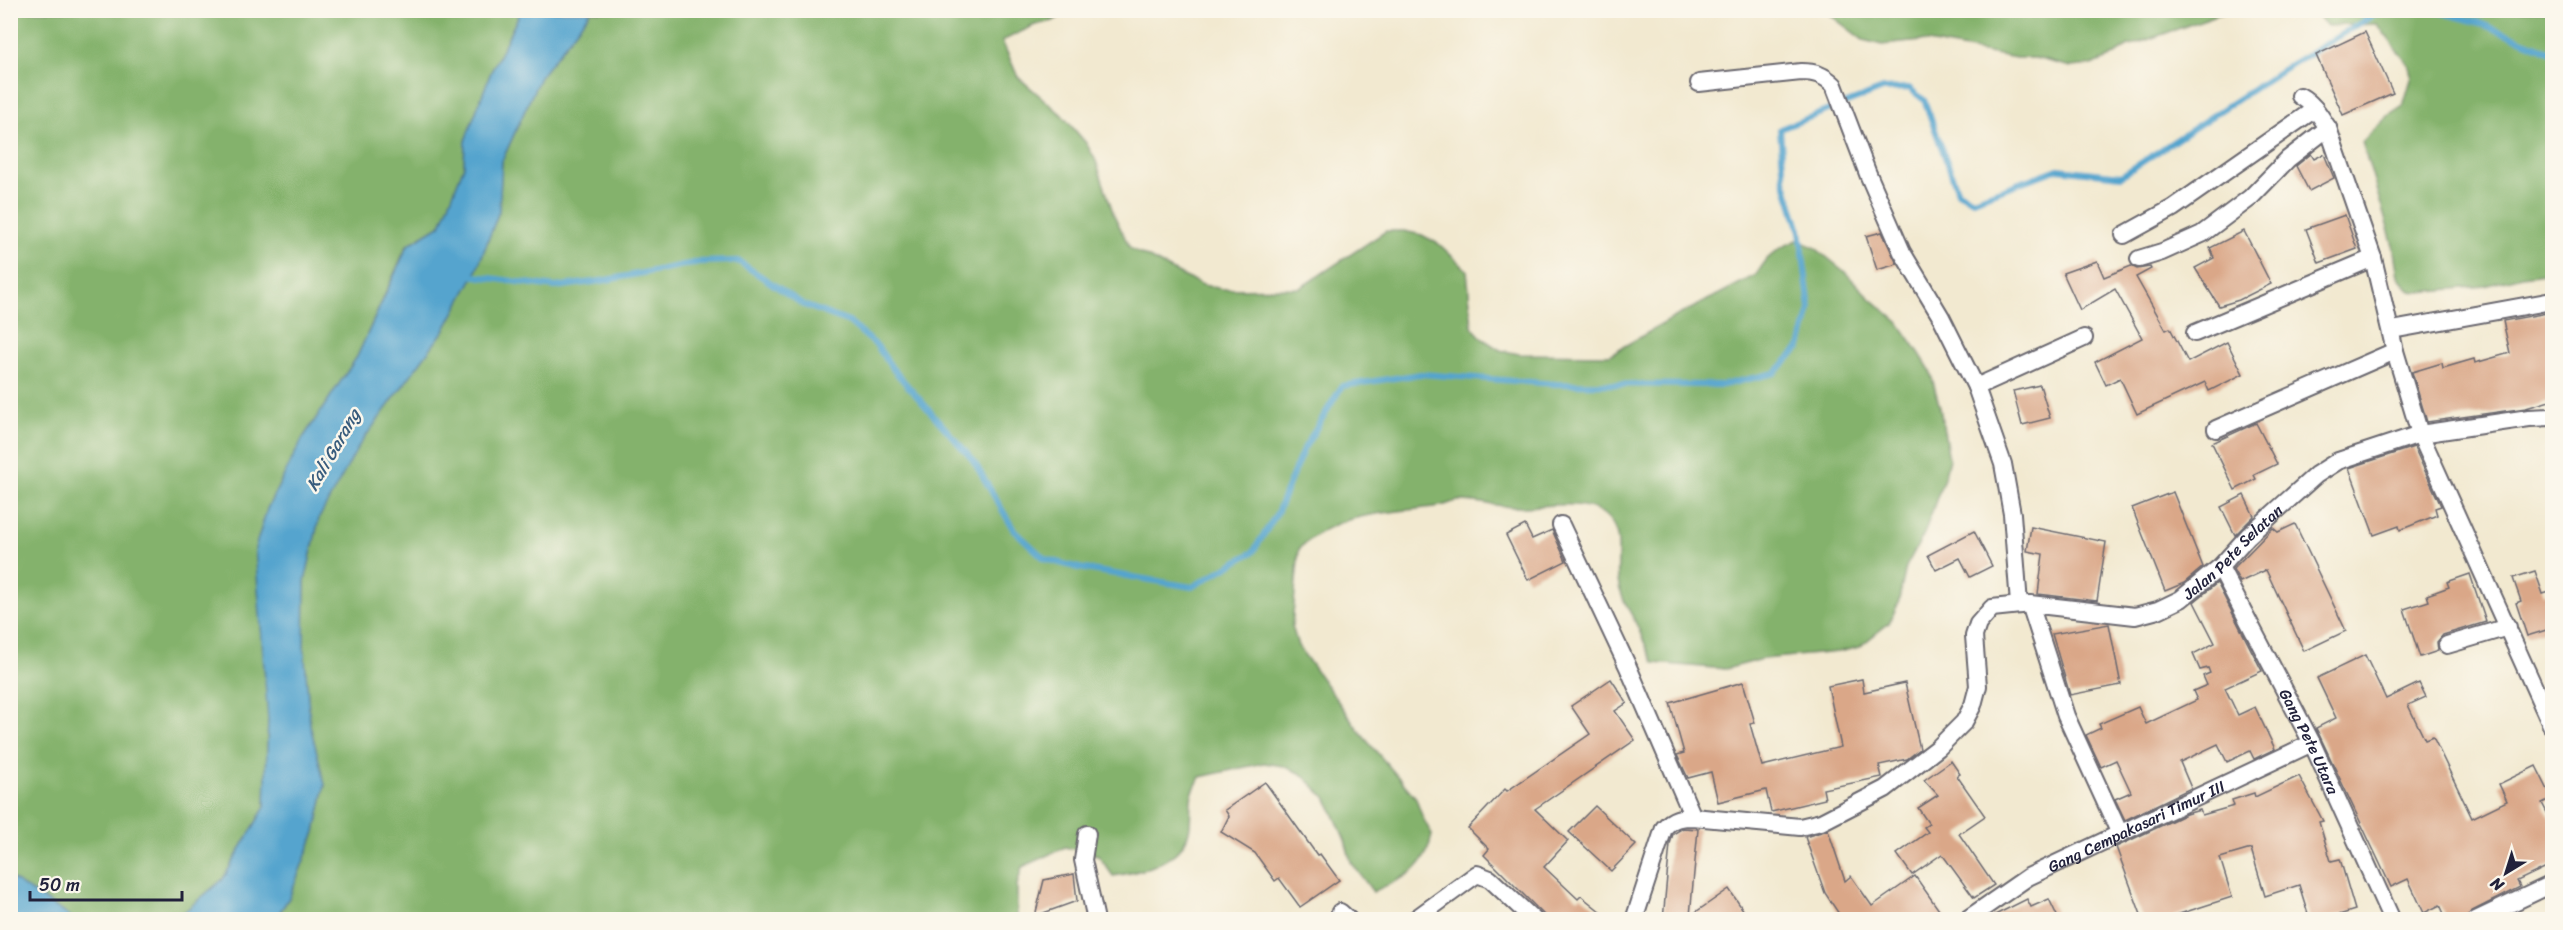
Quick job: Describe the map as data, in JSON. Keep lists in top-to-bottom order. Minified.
{"streets":{"street":["Jalan Pete Selatan","Gang Pete Utara","Gang Cempakasari Timur III"]},"crossings":[["Jalan Pete Selatan","Gang Pete Utara"],["Gang Pete Utara","Gang Cempakasari Timur III"]],"water":["Kali Garang"],"scale_bar":"50 m","north":"bottom left"}
